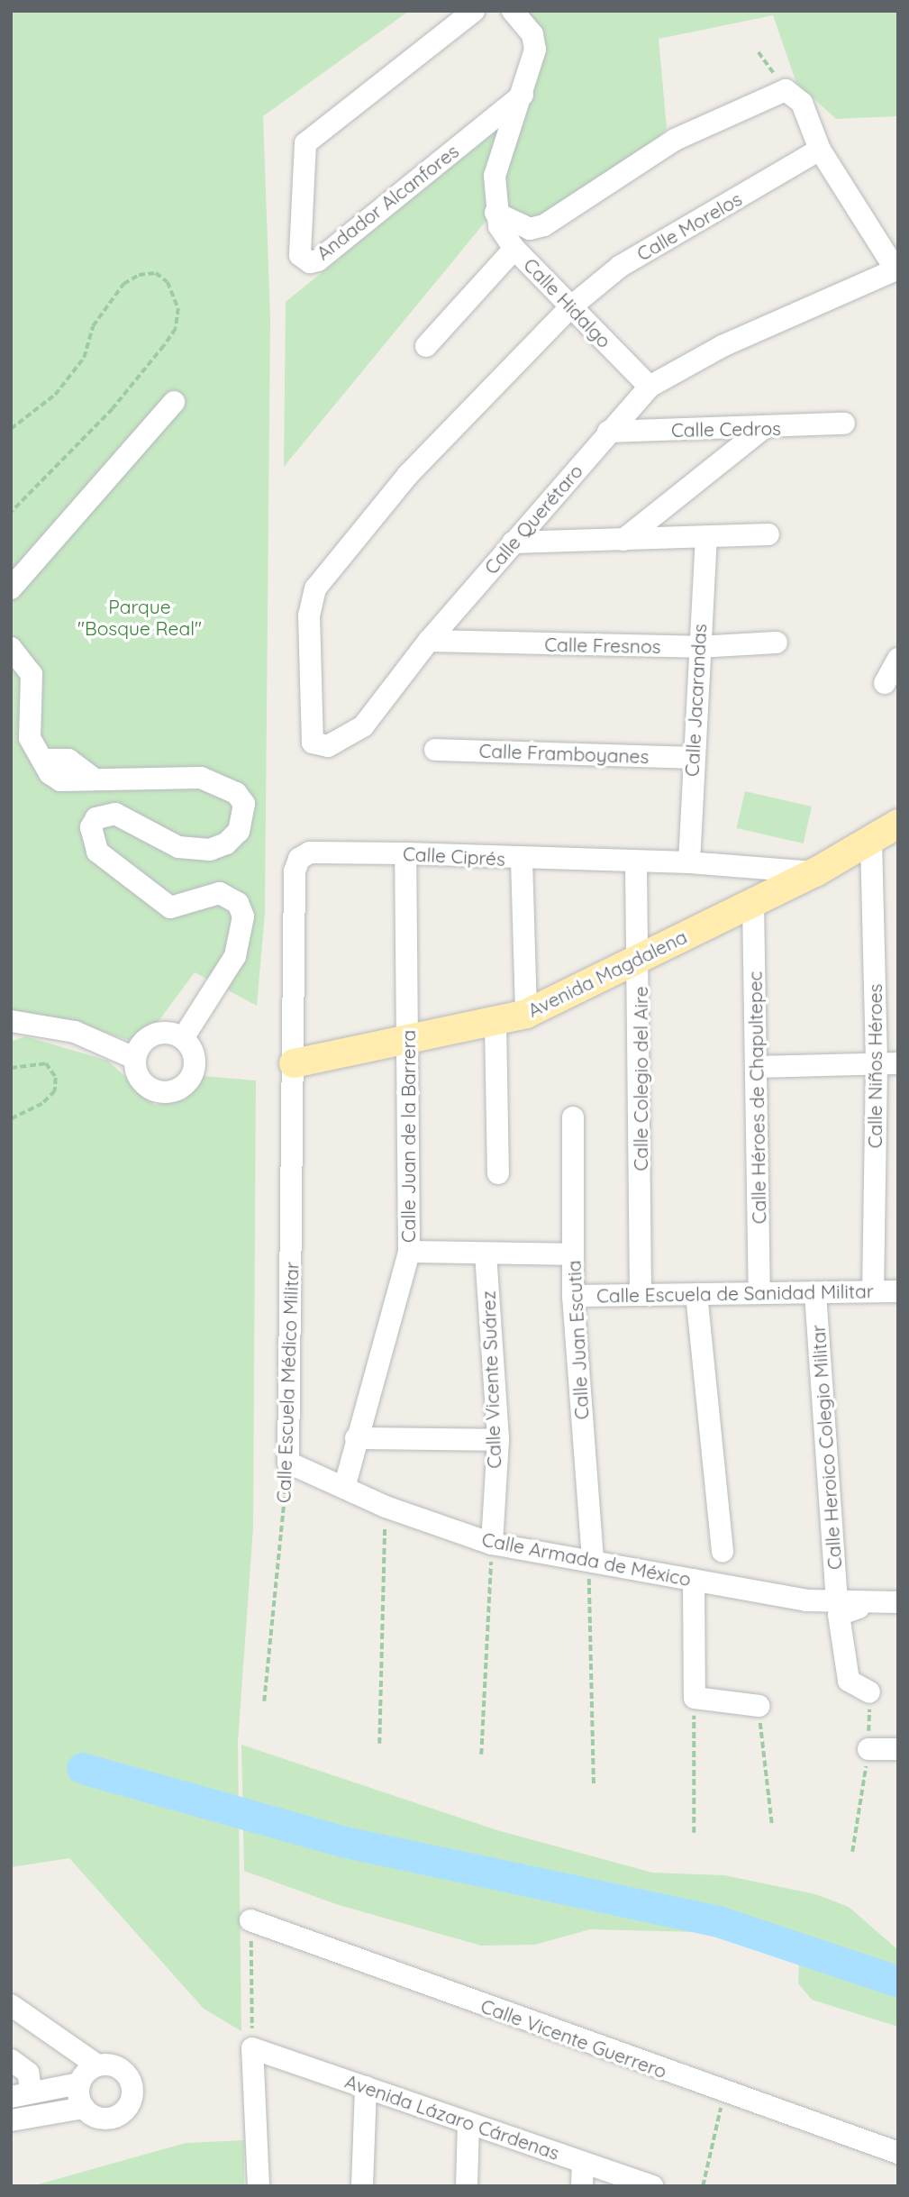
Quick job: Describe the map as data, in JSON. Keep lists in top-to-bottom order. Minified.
{"streets":{"main road":["Avenida Magdalena"],"street":["Andador Alcanfores","Calle Morelos","Calle Hidalgo","Calle Cedros","Calle Querétaro","Calle Fresnos","Calle Jacarandas","Calle Framboyanes","Calle Ciprés","Calle Niños Héroes","Calle Colegio del Aire","Calle Héroes de Chapultepec","Calle Juan de la Barrera","Calle Escuela de Sanidad Militar","Calle Juan Escutia","Calle Vicente Suárez","Calle Escuela Médico Militar","Calle Heroico Colegio Militar","Calle Armada de México","Calle Vicente Guerrero","Avenida Lázaro Cárdenas"]},"crossings":[["Calle Morelos","Calle Hidalgo"],["Calle Morelos","Calle Querétaro"],["Calle Hidalgo","Calle Querétaro"],["Calle Cedros","Calle Querétaro"],["Calle Querétaro","Calle Fresnos"],["Calle Fresnos","Calle Jacarandas"],["Calle Jacarandas","Calle Framboyanes"],["Calle Jacarandas","Calle Ciprés"],["Calle Ciprés","Avenida Magdalena"],["Calle Ciprés","Calle Colegio del Aire"],["Calle Ciprés","Calle Juan de la Barrera"],["Calle Ciprés","Calle Escuela Médico Militar"],["Avenida Magdalena","Calle Niños Héroes"],["Avenida Magdalena","Calle Colegio del Aire"],["Avenida Magdalena","Calle Héroes de Chapultepec"],["Avenida Magdalena","Calle Juan de la Barrera"],["Avenida Magdalena","Calle Escuela Médico Militar"],["Calle Niños Héroes","Calle Escuela de Sanidad Militar"],["Calle Colegio del Aire","Calle Escuela de Sanidad Militar"],["Calle Héroes de Chapultepec","Calle Escuela de Sanidad Militar"],["Calle Juan de la Barrera","Calle Armada de México"],["Calle Escuela de Sanidad Militar","Calle Juan Escutia"],["Calle Escuela de Sanidad Militar","Calle Heroico Colegio Militar"],["Calle Juan Escutia","Calle Armada de México"],["Calle Vicente Suárez","Calle Armada de México"],["Calle Escuela Médico Militar","Calle Armada de México"],["Calle Heroico Colegio Militar","Calle Armada de México"]],"parks":["Parque \"Bosque Real\""]}
